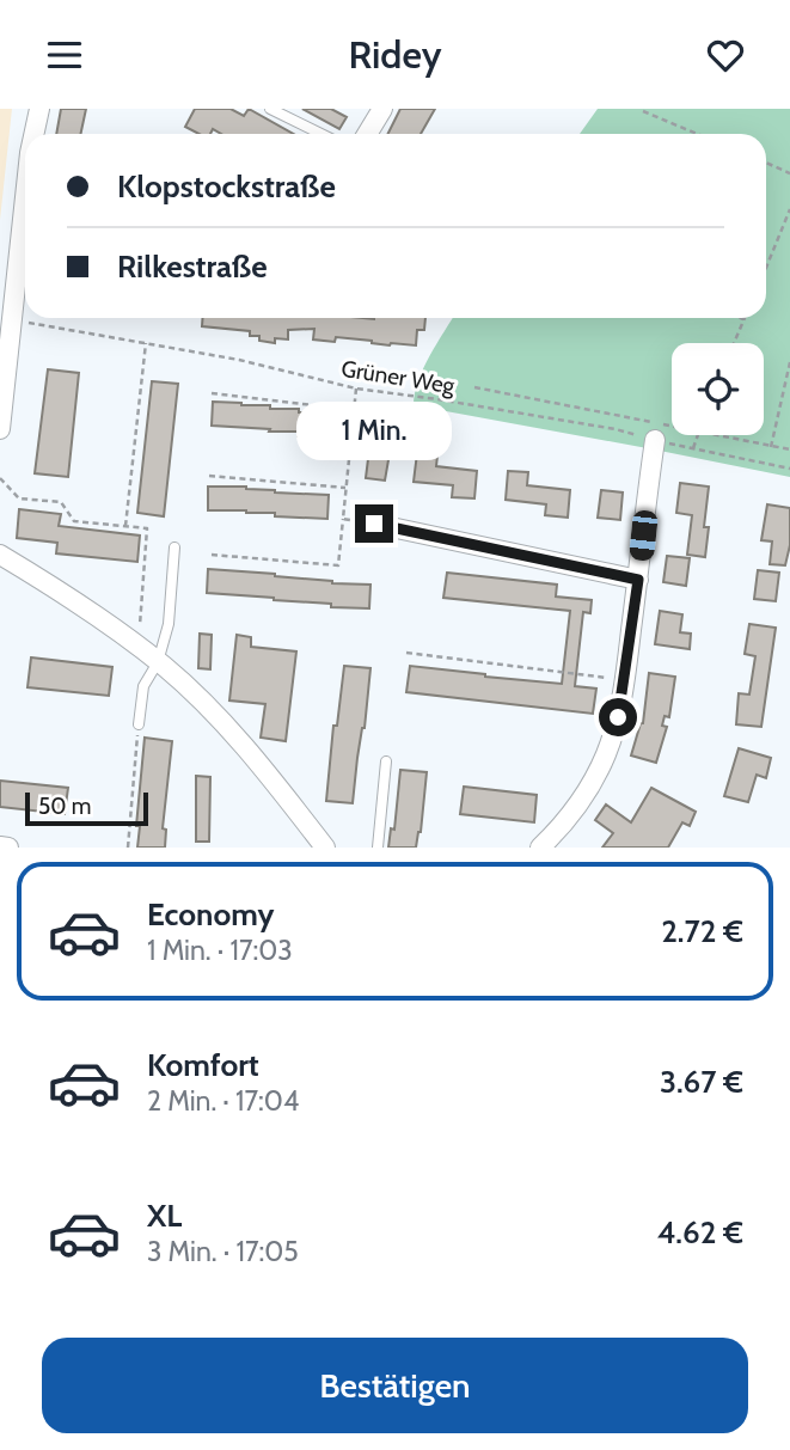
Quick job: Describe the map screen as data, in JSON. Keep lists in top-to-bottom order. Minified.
{"streets":{"path":["Grüner Weg"]},"scale_bar":"50 m","page":{"header":"Ridey","banner":["Klopstockstraße","Rilkestraße"],"bubble":"1 Min.","scale":"50 m","list":[{"name":"Economy","note":"1 Min. · 17:03","value":"2.72 €"},{"name":"Komfort","note":"2 Min. · 17:04","value":"3.67 €"},{"name":"XL","note":"3 Min. · 17:05","value":"4.62 €"}],"buttons":"Bestätigen"}}
